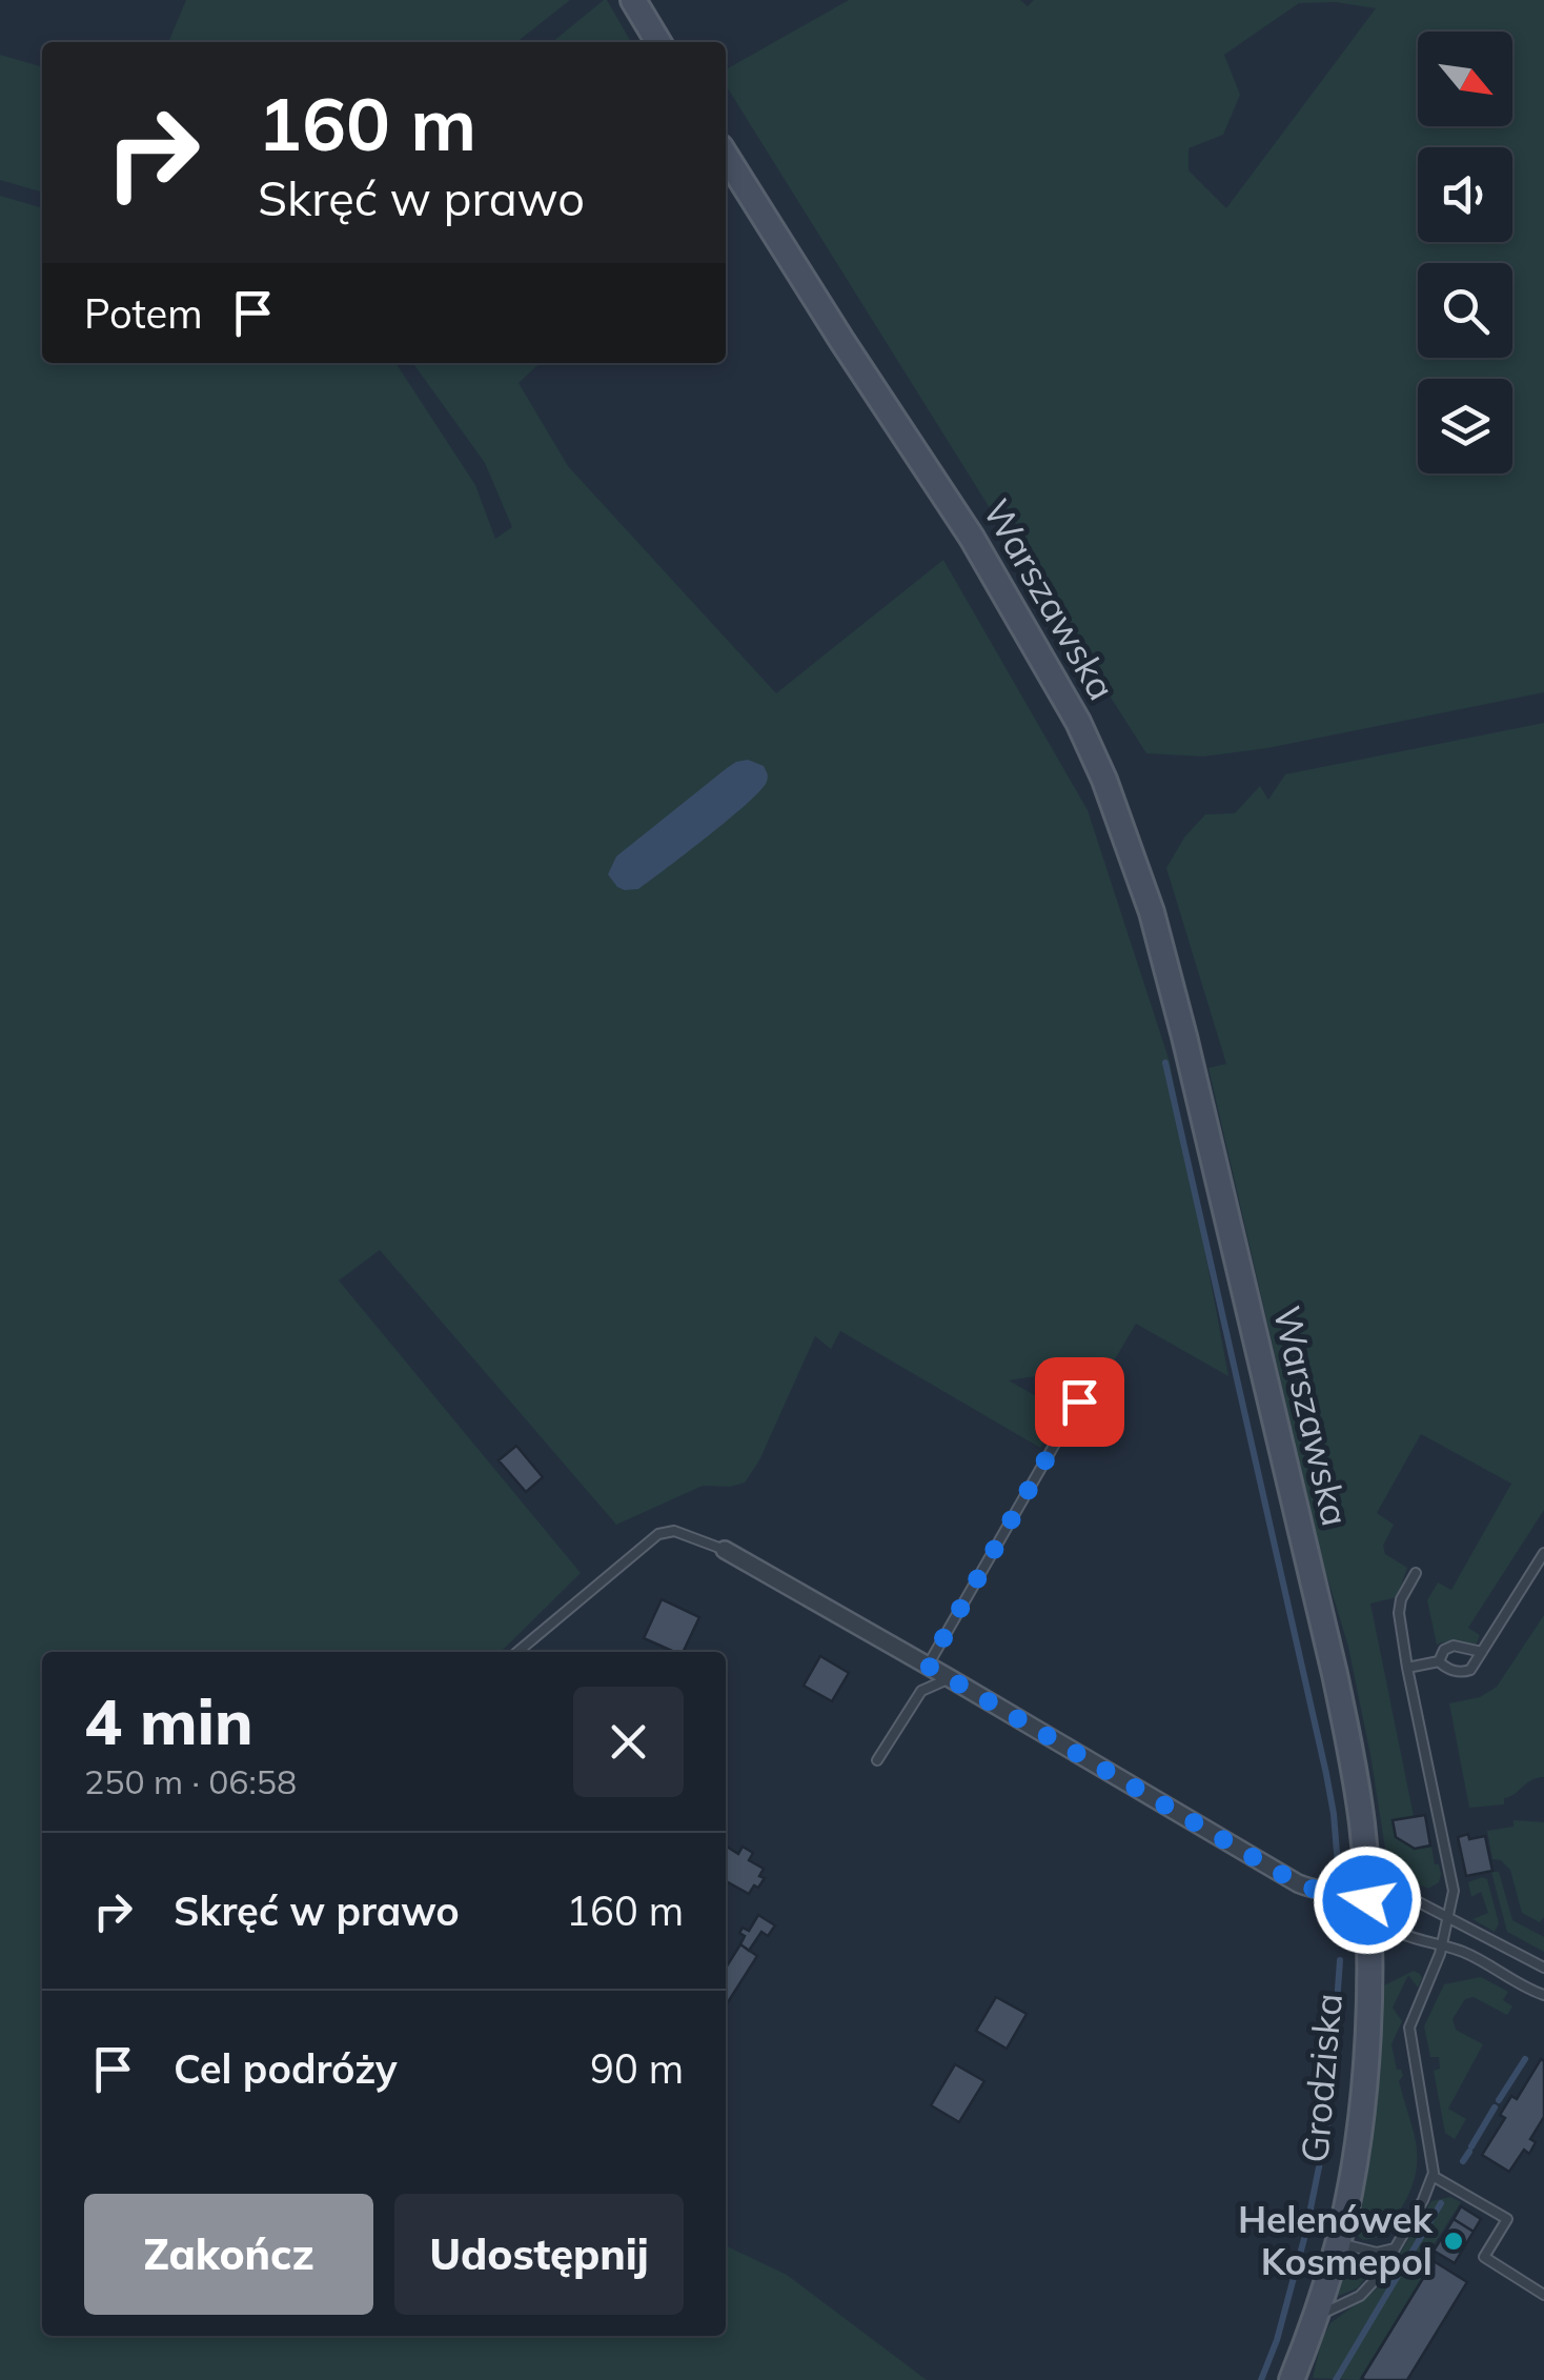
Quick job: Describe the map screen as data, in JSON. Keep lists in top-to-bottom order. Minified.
{"streets":{"main road":["Warszawska","Grodziska"]},"crossings":[["Warszawska","Grodziska"]],"places":["Helenówek Kosmepol"],"north":"bottom right","page":{"turn":["160 m","Skręć w prawo"],"then":"Potem","heading":["4 min","250 m · 06:58"],"list":[{"name":"Skręć w prawo","value":"160 m"},{"name":"Cel podróży","value":"90 m"}],"buttons":["Zakończ","Udostępnij"]}}
